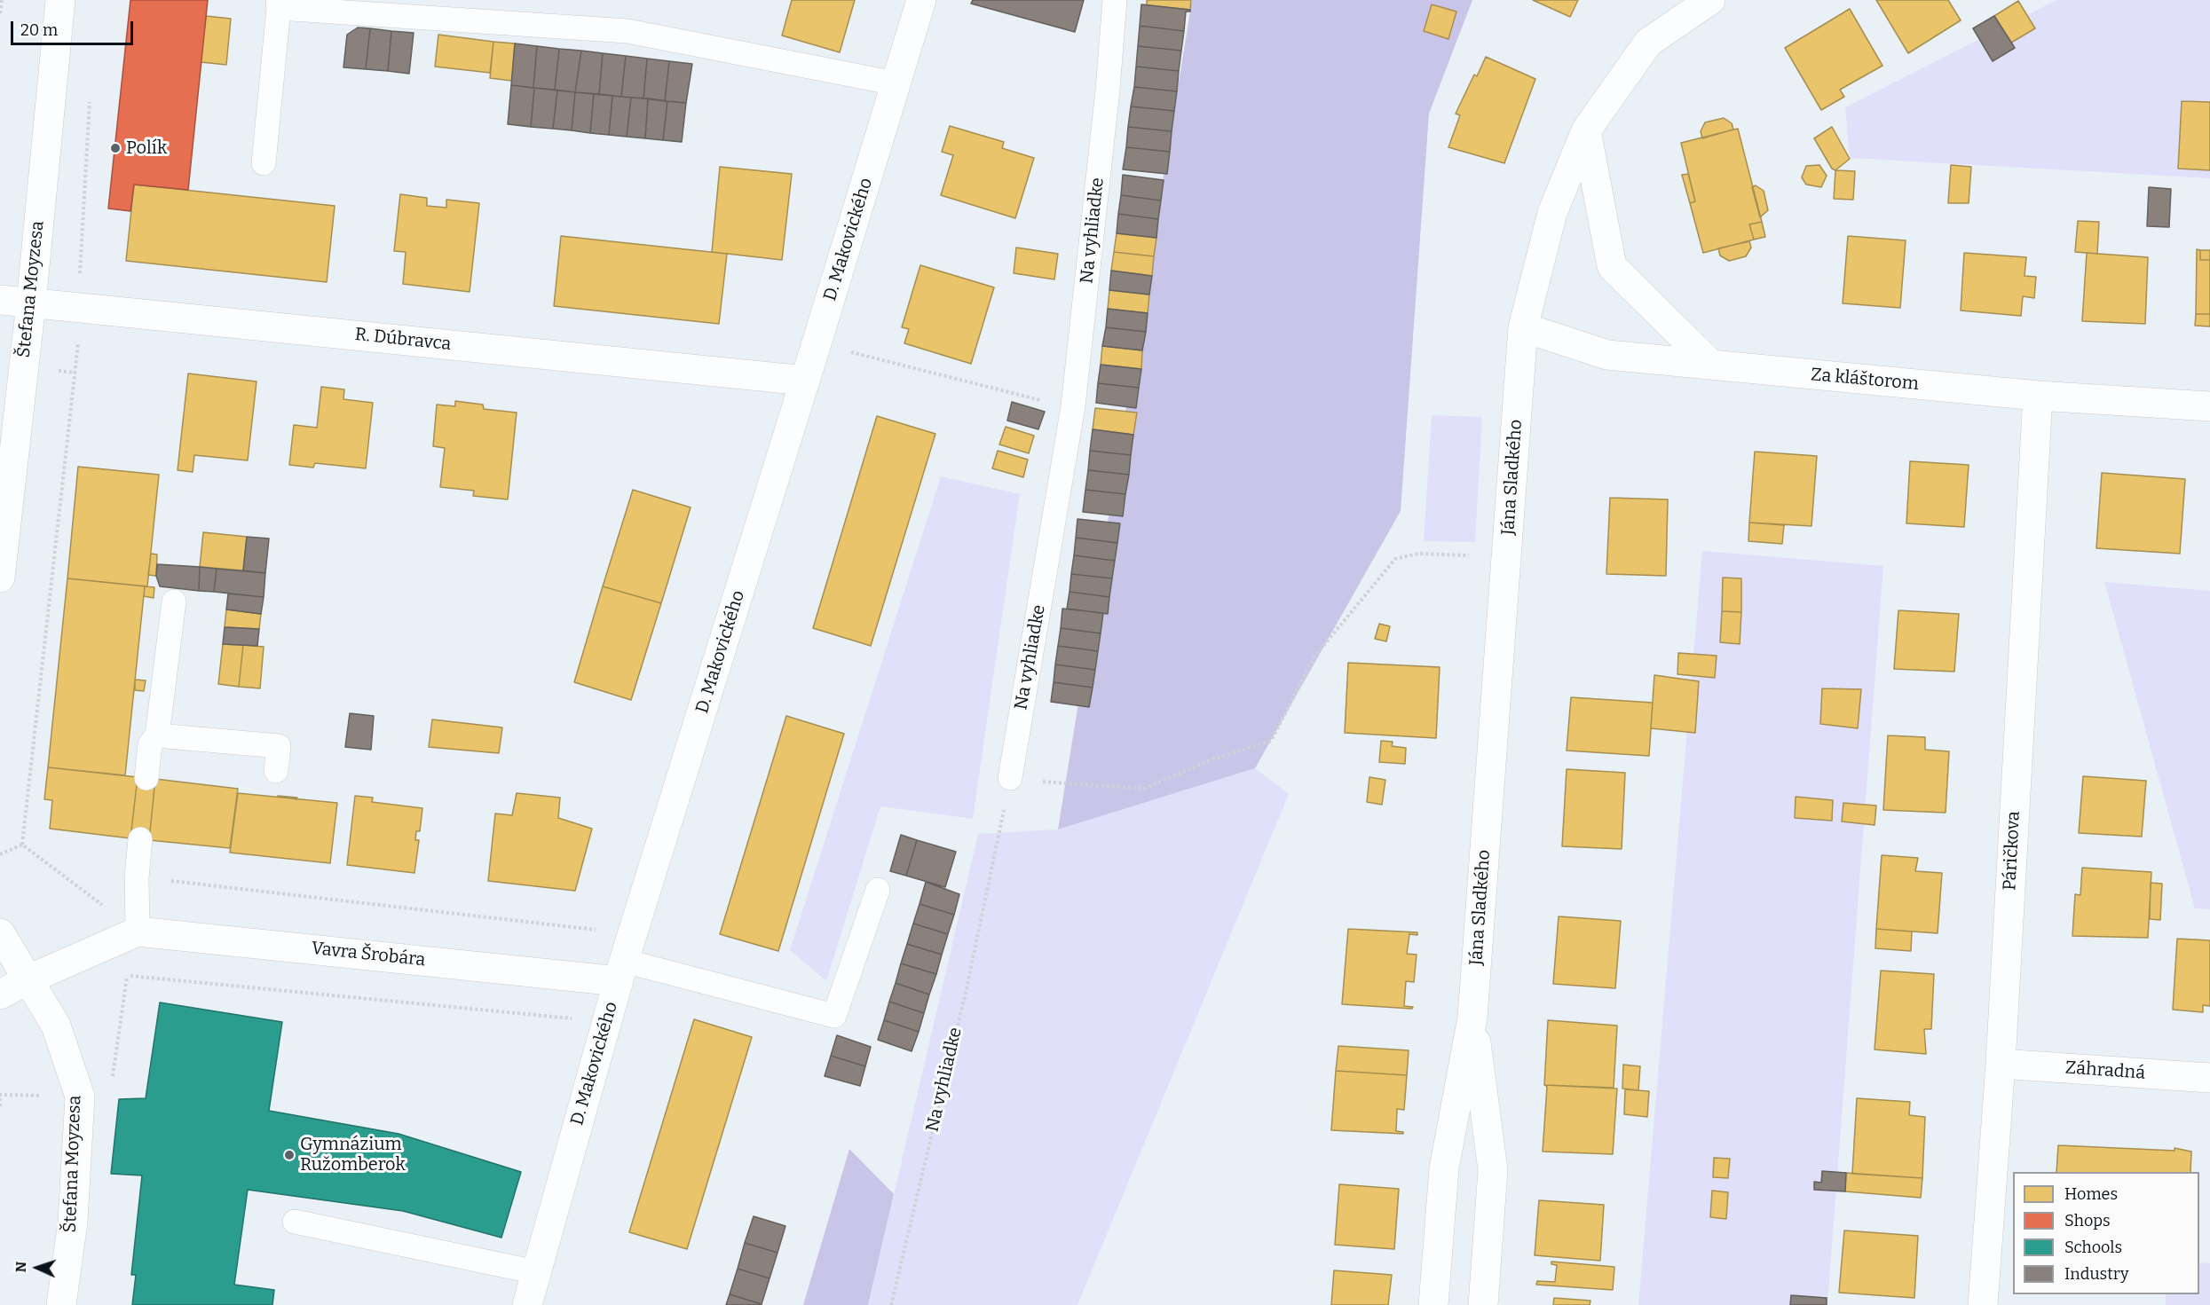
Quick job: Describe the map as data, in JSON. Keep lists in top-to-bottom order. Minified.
{"streets":{"street":["D. Makovického","Štefana Moyzesa","R. Dúbravca","Za kláštorom","Jána Sladkého","Páričkova","Vavra Šrobára","Záhradná"],"lane":["Na vyhliadke"]},"crossings":[["D. Makovického","R. Dúbravca"],["D. Makovického","Vavra Šrobára"],["Štefana Moyzesa","R. Dúbravca"],["Za kláštorom","Jána Sladkého"],["Za kláštorom","Páričkova"],["Páričkova","Záhradná"]],"places":["Polík","Gymnázium Ružomberok"],"legend":["Homes","Shops","Schools","Industry"],"scale_bar":"20 m","north":"left"}
